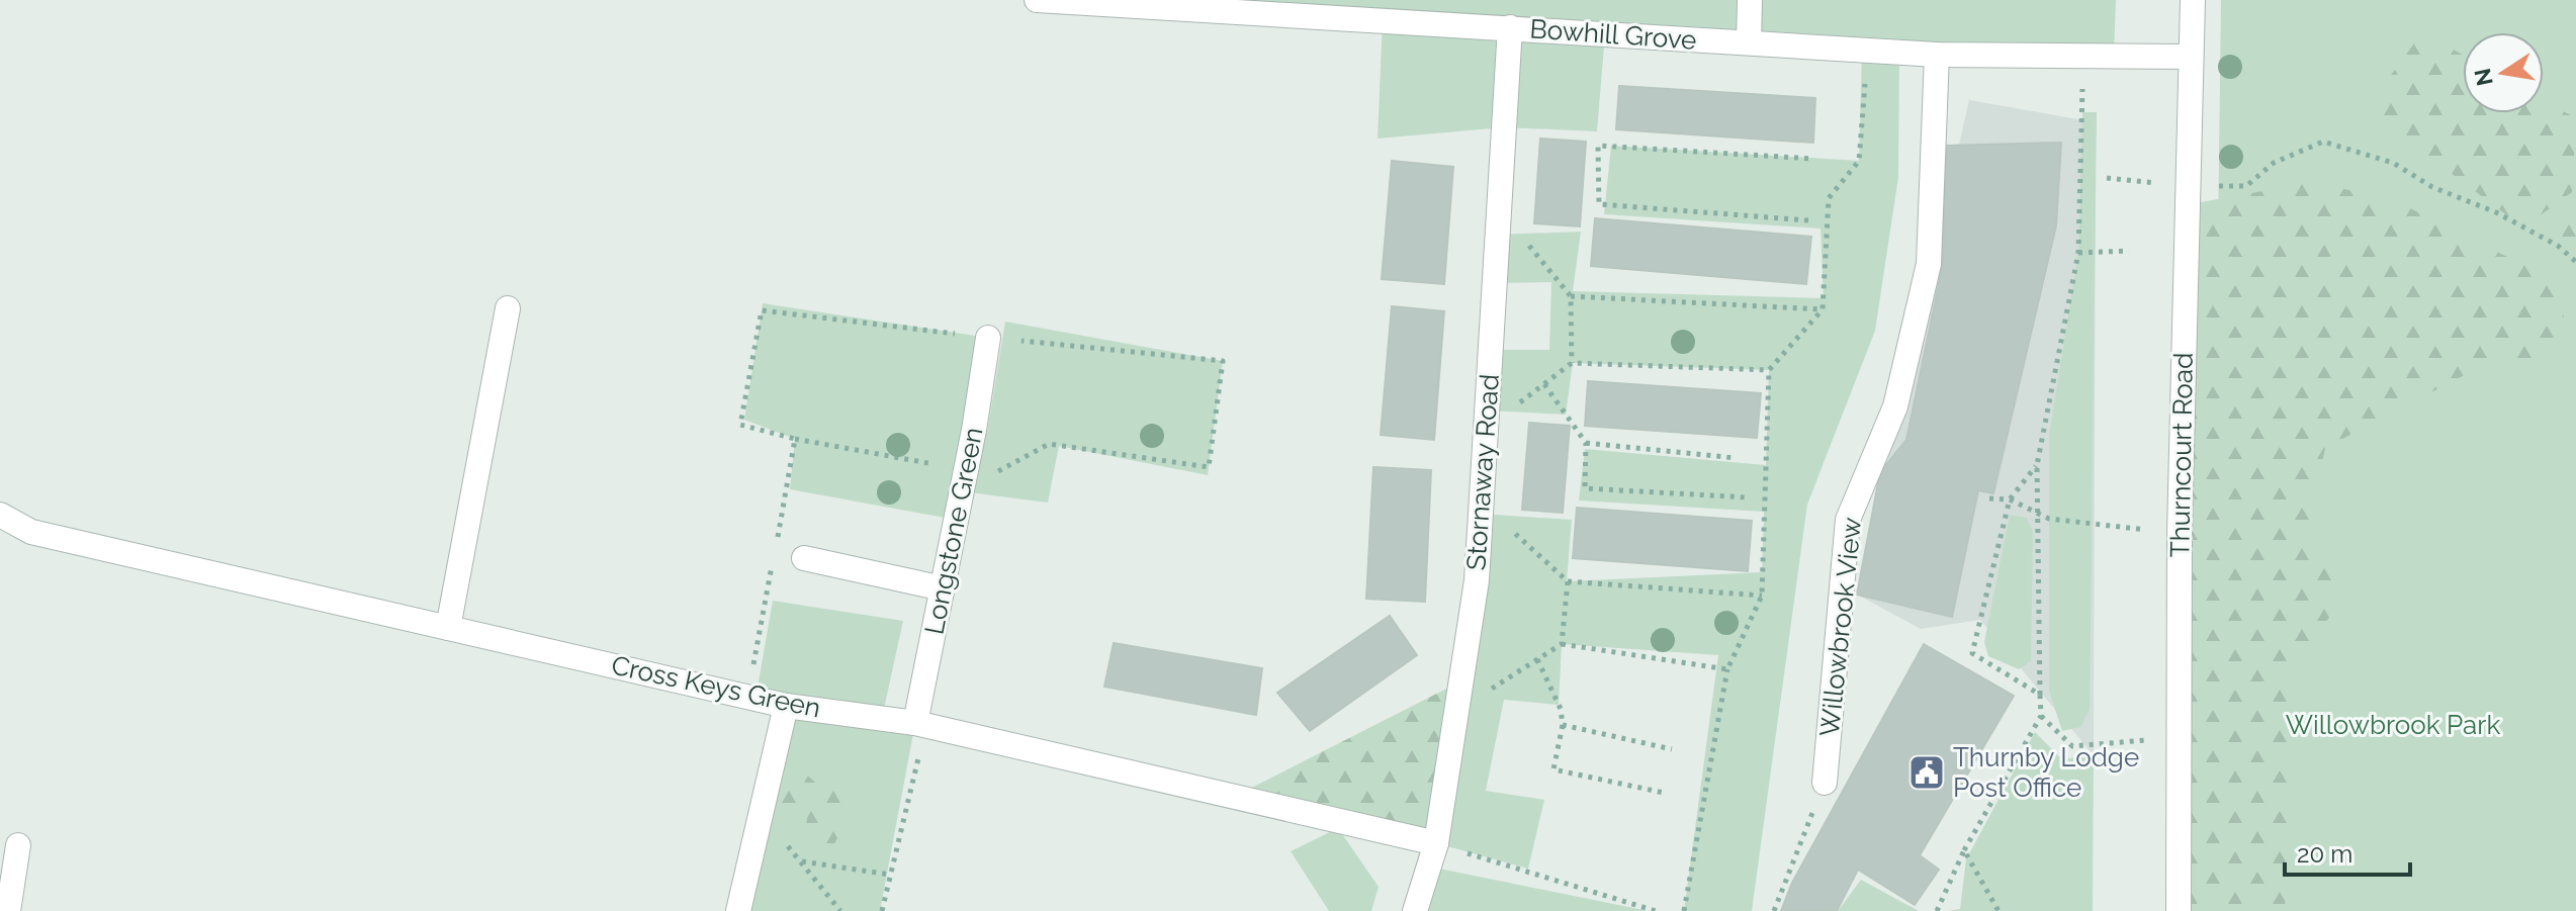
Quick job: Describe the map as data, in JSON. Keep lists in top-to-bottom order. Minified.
{"streets":{"street":["Bowhill Grove","Thurncourt Road","Stornaway Road","Longstone Green","Willowbrook View","Cross Keys Green"]},"crossings":[["Bowhill Grove","Thurncourt Road"],["Bowhill Grove","Stornaway Road"],["Bowhill Grove","Willowbrook View"],["Stornaway Road","Cross Keys Green"],["Longstone Green","Cross Keys Green"]],"parks":["Willowbrook Park"],"places":{"public building":["Thurnby Lodge Post Office"]},"scale_bar":"20 m","north":"left"}
